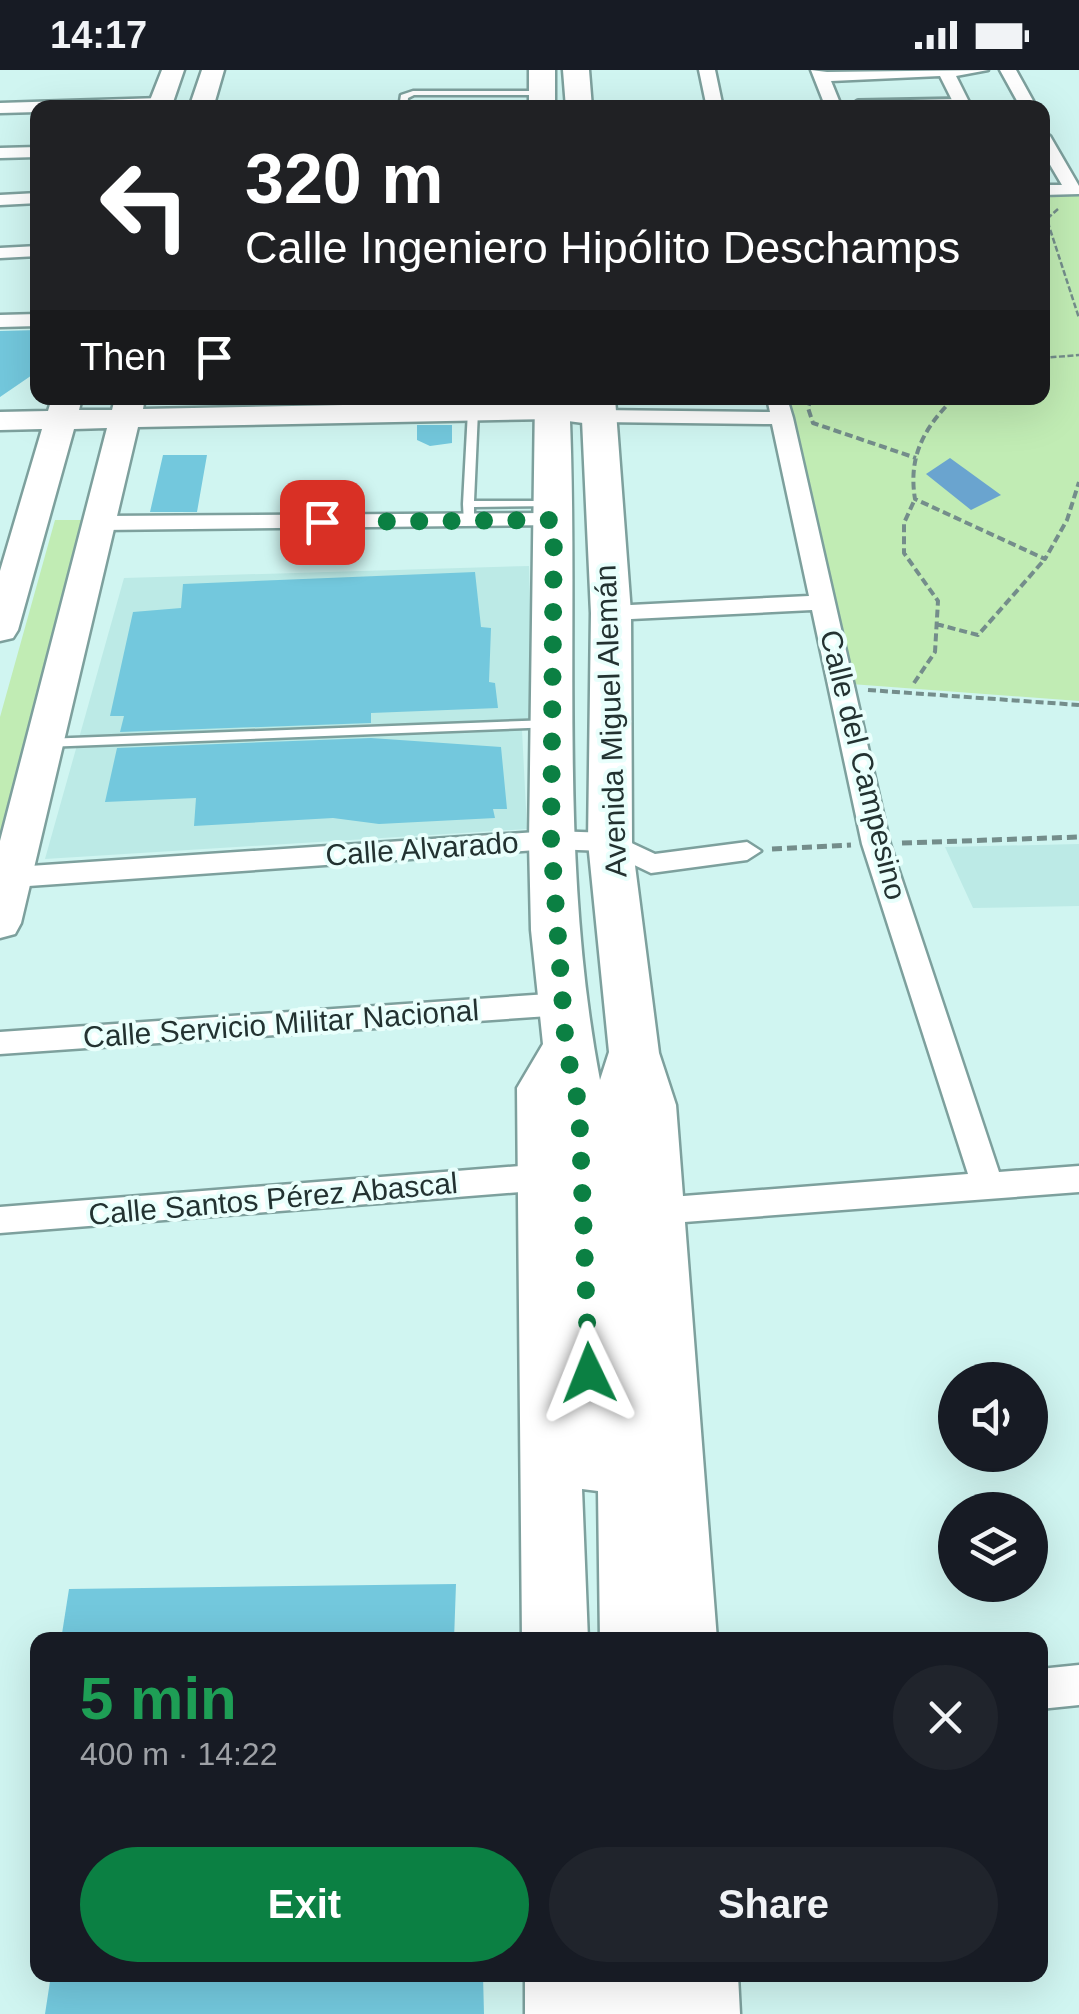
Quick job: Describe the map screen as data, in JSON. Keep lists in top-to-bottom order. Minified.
{"streets":{"main road":["Avenida Miguel Alemán"],"street":["Calle del Campesino","Calle Alvarado","Calle Servicio Militar Nacional","Calle Santos Pérez Abascal"]},"crossings":[["Avenida Miguel Alemán","Calle Alvarado"],["Avenida Miguel Alemán","Calle Servicio Militar Nacional"]],"page":{"status":"14:17","turn":["320 m","Calle Ingeniero Hipólito Deschamps"],"then":"Then","heading":["5 min","400 m · 14:22"],"buttons":["Exit","Share"]}}
